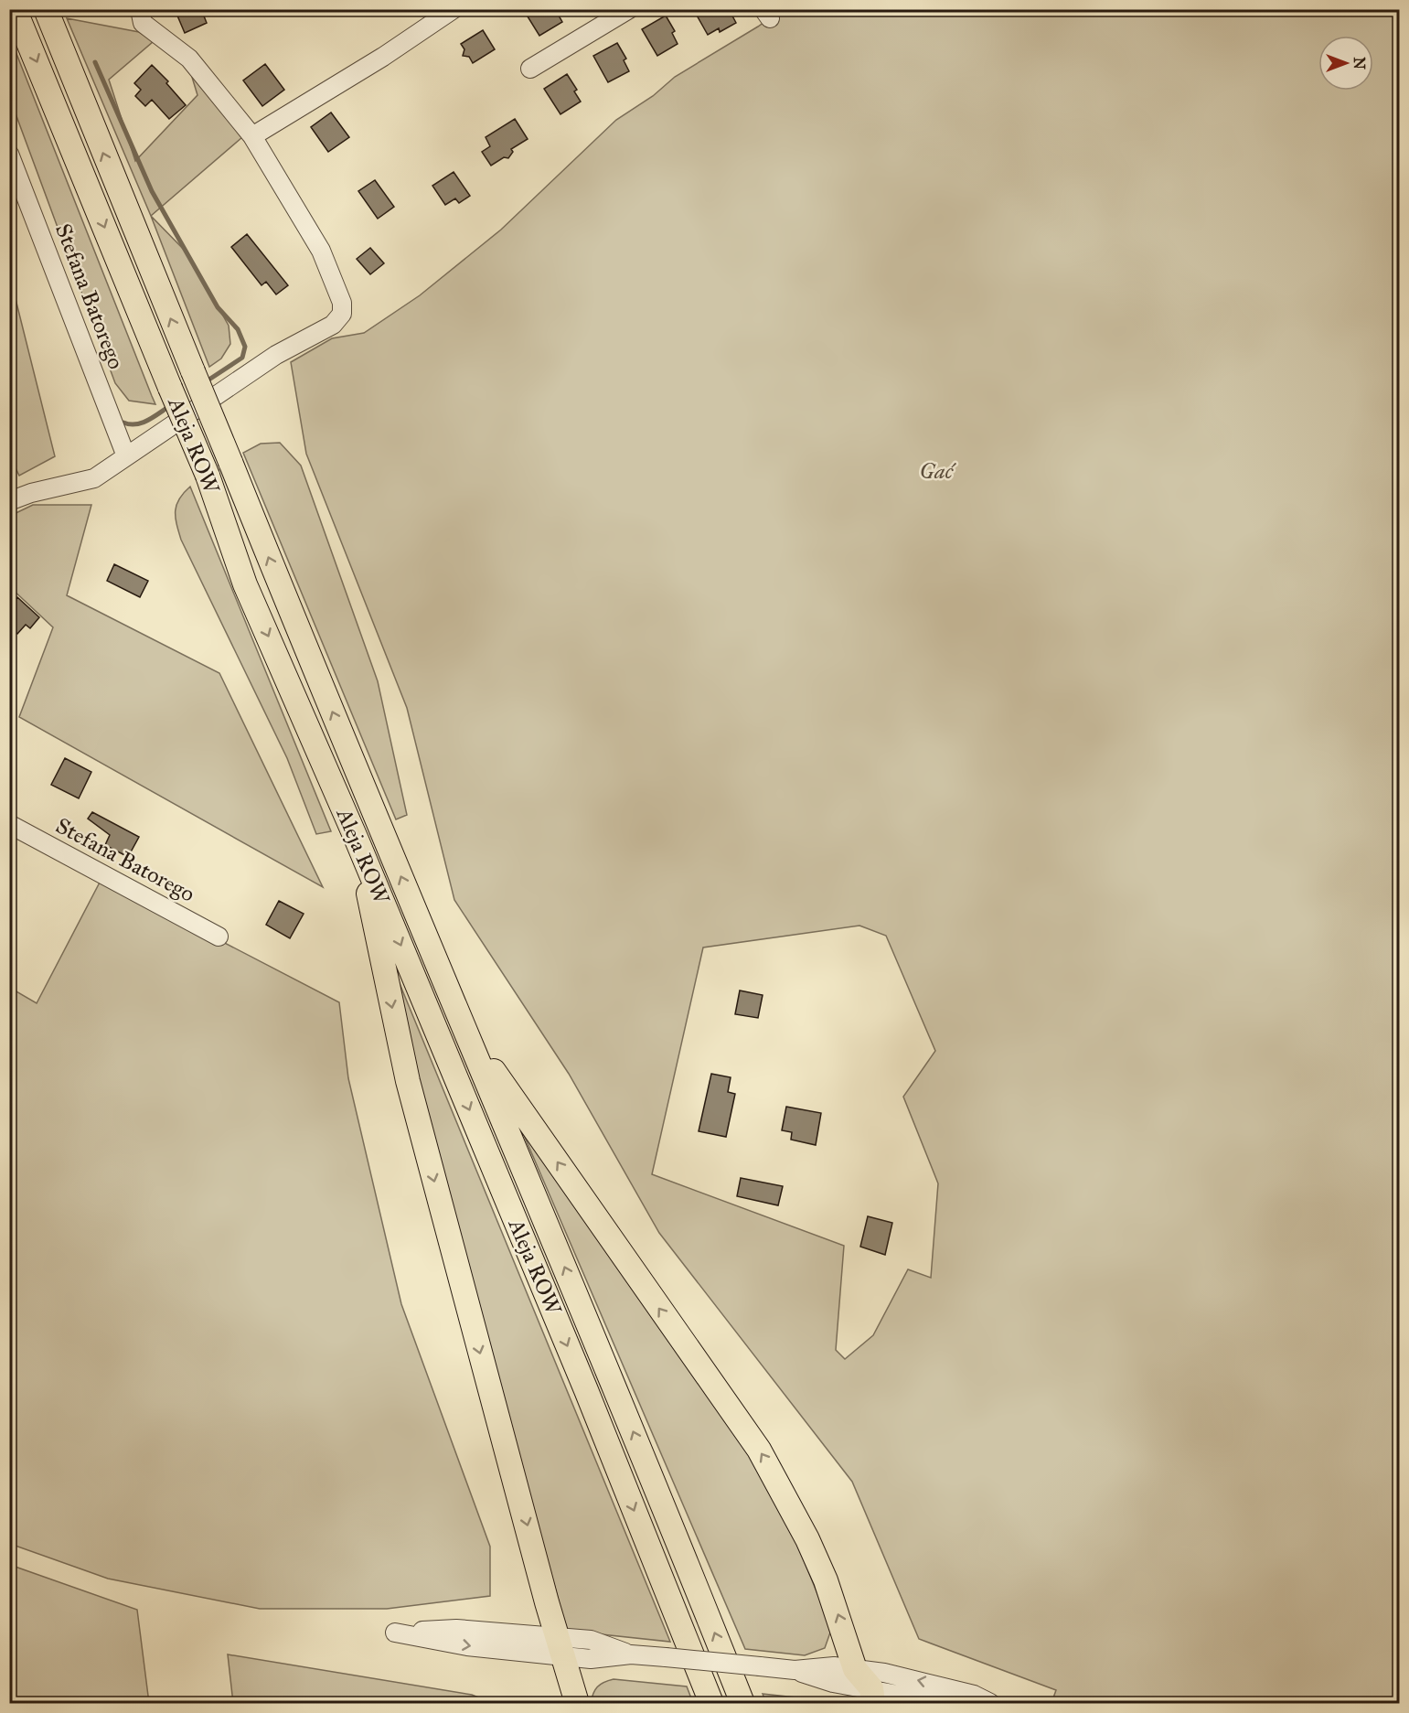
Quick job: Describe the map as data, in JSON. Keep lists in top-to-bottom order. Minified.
{"streets":{"main road":["Aleja ROW"],"street":["Stefana Batorego"]},"parks":["Gać"],"north":"right"}
